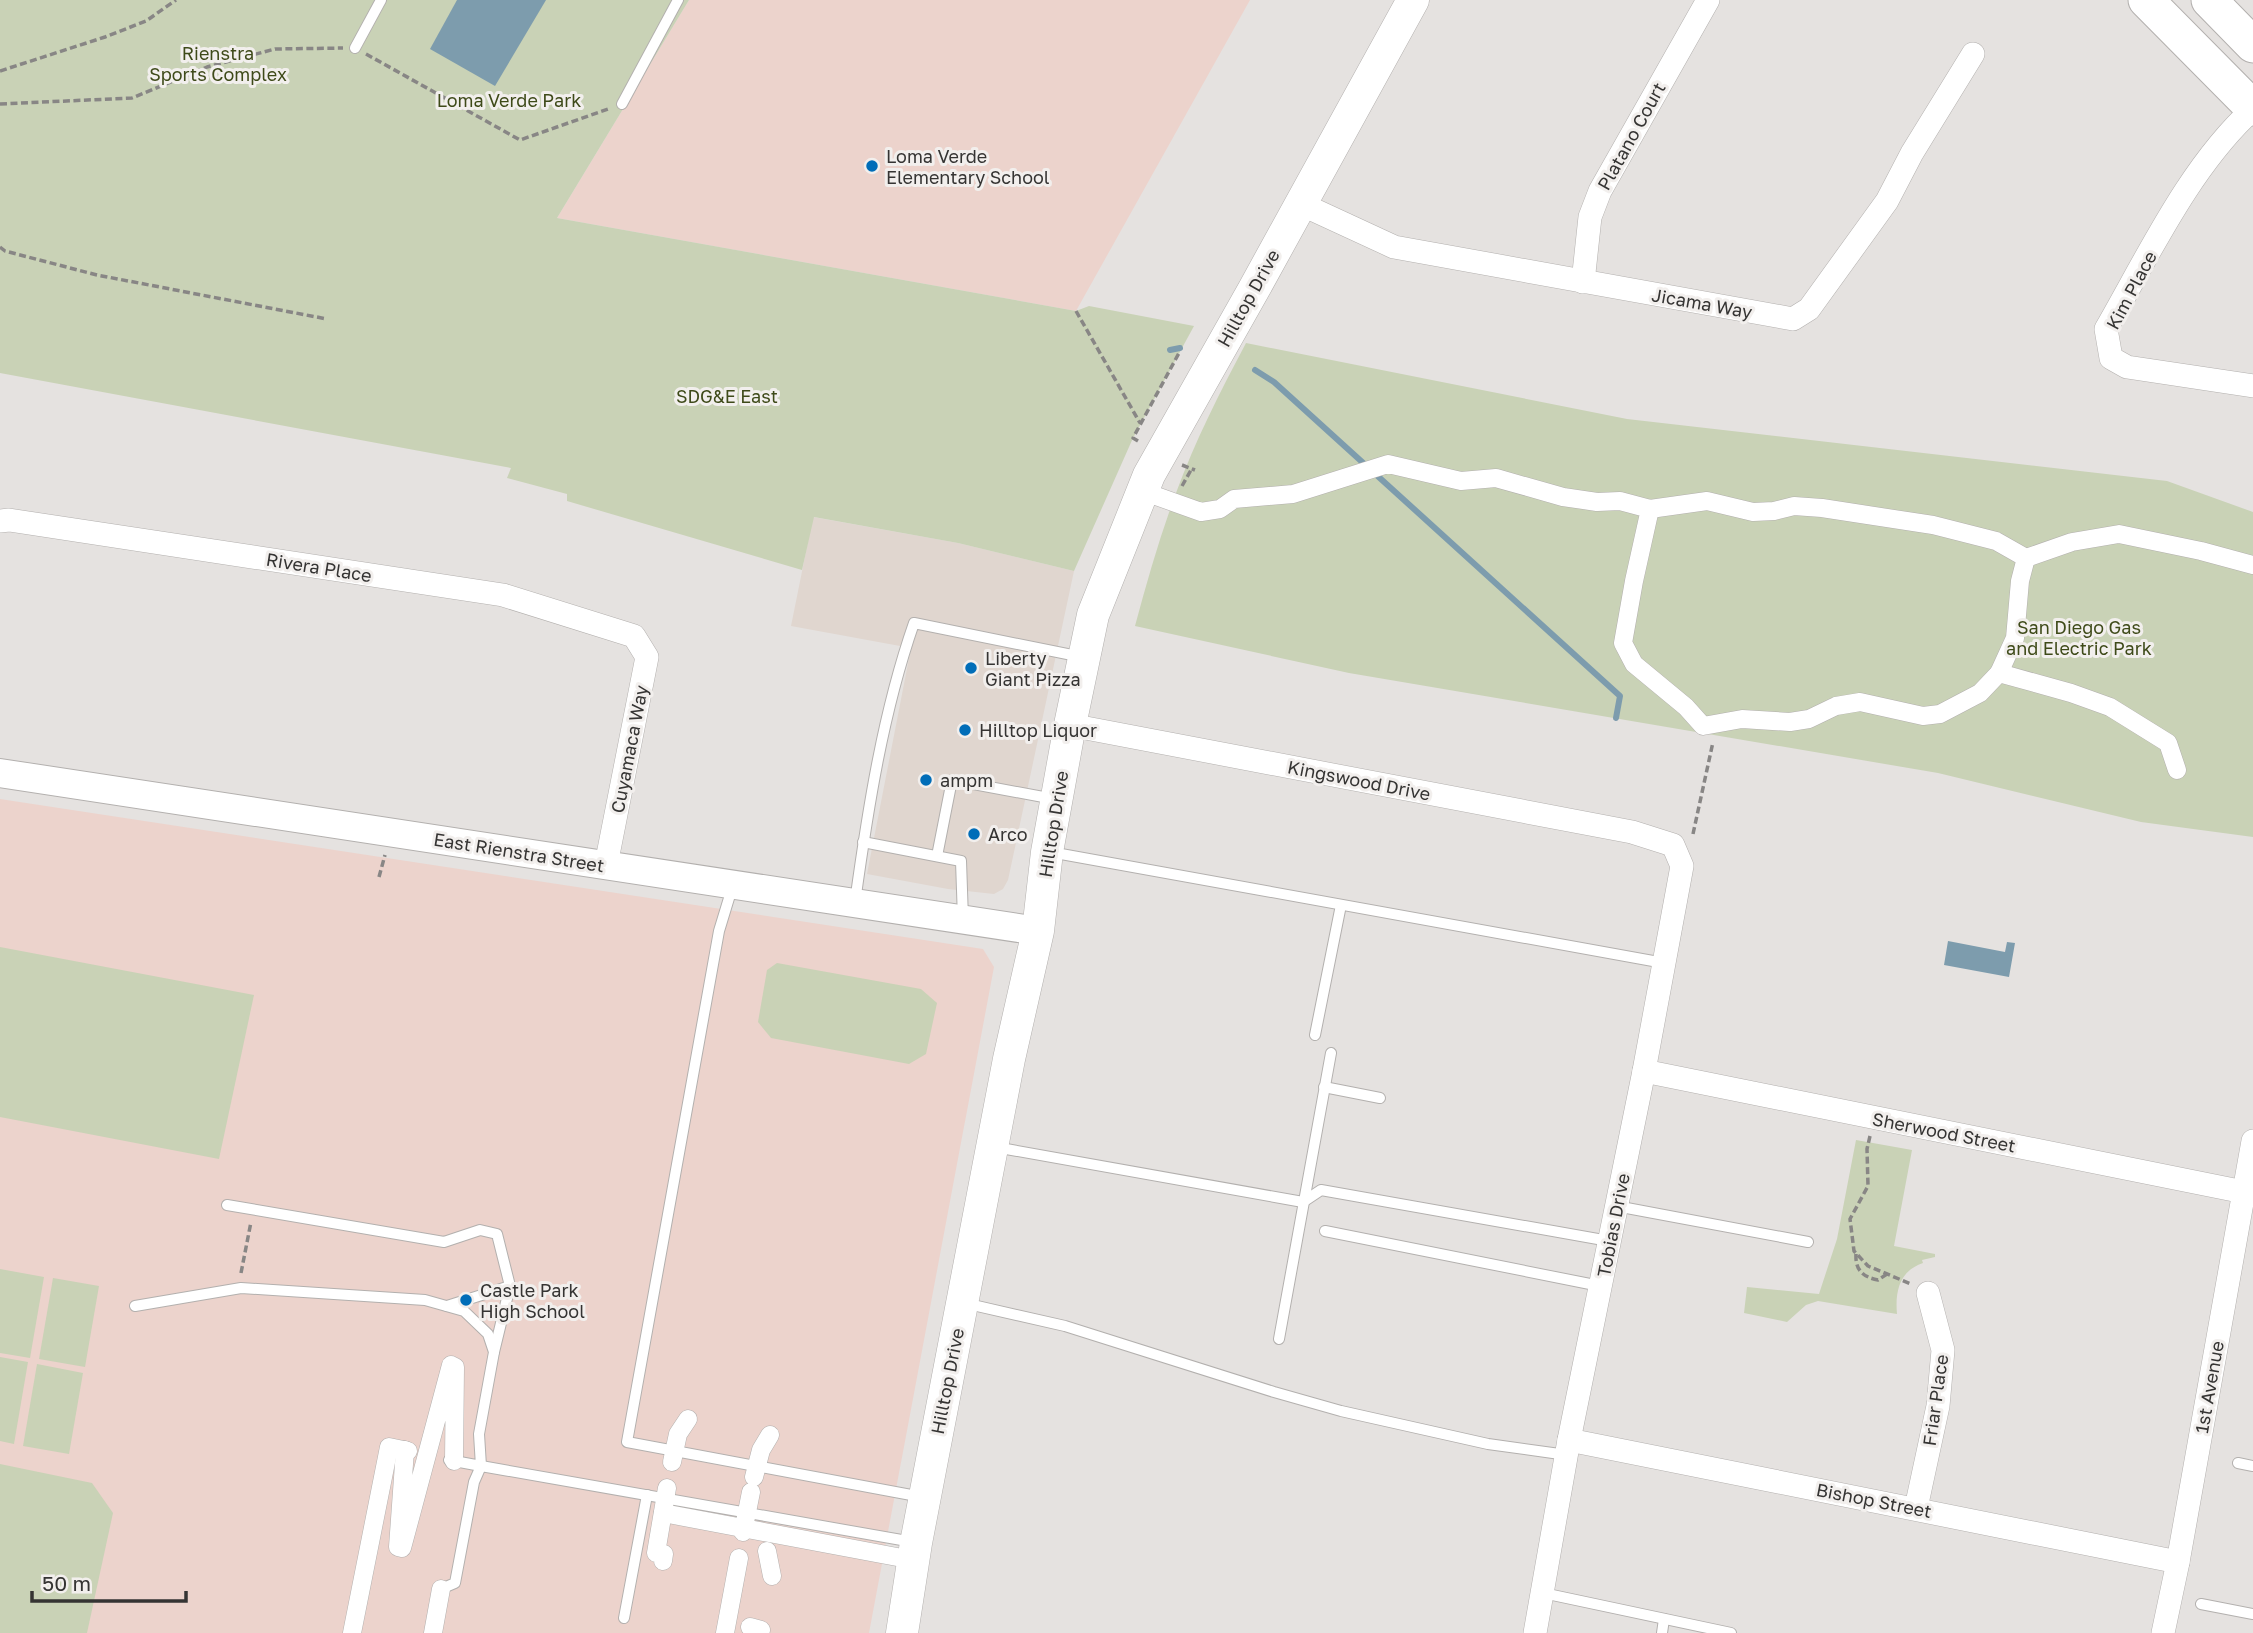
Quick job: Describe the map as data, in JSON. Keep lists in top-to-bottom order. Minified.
{"streets":{"main road":["Hilltop Drive"],"street":["Platano Court","Kim Place","Jicama Way","Rivera Place","Cuyamaca Way","Kingswood Drive","East Rienstra Street","Sherwood Street","Tobias Drive","1st Avenue","Friar Place","Bishop Street"]},"crossings":[["Platano Court","Jicama Way"],["Hilltop Drive","Jicama Way"],["Hilltop Drive","Kingswood Drive"],["Hilltop Drive","East Rienstra Street"],["Rivera Place","Cuyamaca Way"],["Cuyamaca Way","East Rienstra Street"],["Kingswood Drive","Tobias Drive"],["Sherwood Street","Tobias Drive"],["Sherwood Street","1st Avenue"],["Tobias Drive","Bishop Street"],["1st Avenue","Bishop Street"],["Friar Place","Bishop Street"]],"parks":["Rienstra Sports Complex","Loma Verde Park","SDG&E East","San Diego Gas and Electric Park"],"places":["Loma Verde Elementary School","Liberty Giant Pizza","Hilltop Liquor","ampm","Arco","Castle Park High School"],"scale_bar":"50 m"}
